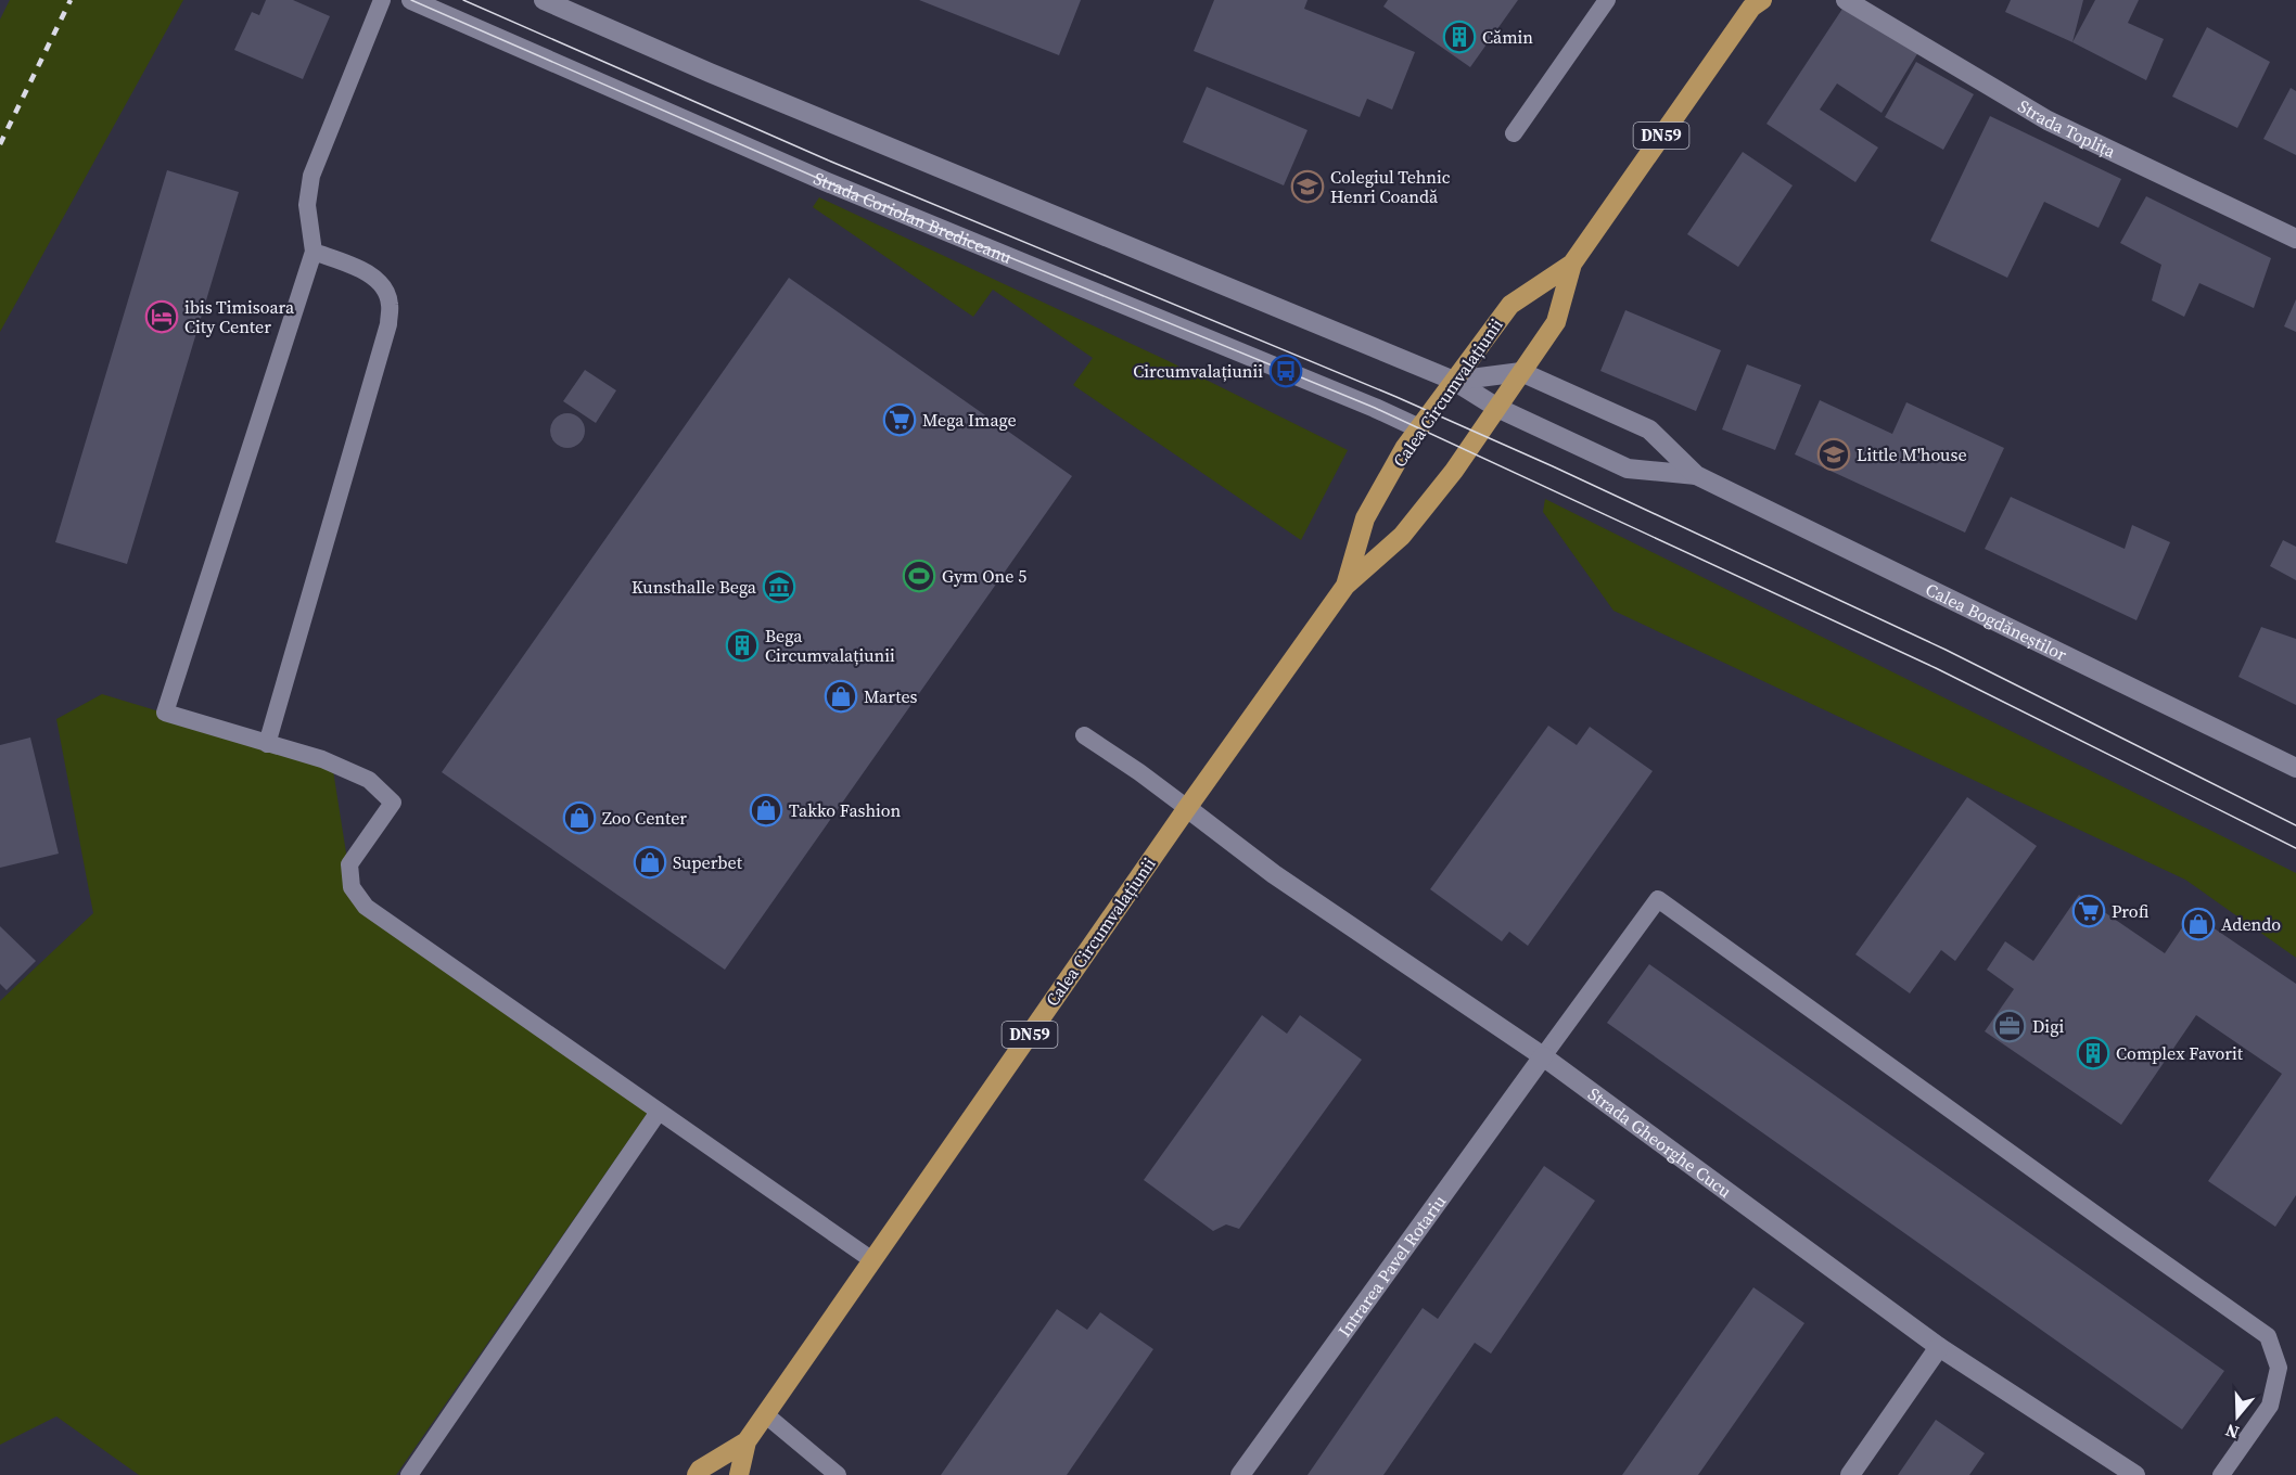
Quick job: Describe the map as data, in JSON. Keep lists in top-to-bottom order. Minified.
{"streets":{"main road":["DN59","Calea Circumvalațiunii"],"street":["Strada Toplița","Strada Coriolan Brediceanu","Calea Bogdăneștilor","Strada Gheorghe Cucu","Intrarea Pavel Rotariu"]},"crossings":[["Strada Coriolan Brediceanu","Calea Circumvalațiunii"],["Calea Circumvalațiunii","Calea Bogdăneștilor"],["Calea Circumvalațiunii","Strada Gheorghe Cucu"],["Strada Gheorghe Cucu","Intrarea Pavel Rotariu"]],"places":{"building":["Cămin","Bega Circumvalațiunii","Complex Favorit"],"school or university":["Colegiul Tehnic Henri Coandă","Little M'house"],"hotel":["ibis Timisoara City Center"],"bus stop":["Circumvalațiunii"],"supermarket":["Mega Image","Profi"],"sports":["Gym One 5"],"museum":["Kunsthalle Bega"],"shop":["Martes","Takko Fashion","Zoo Center","Superbet","Adendo"],"office":["Digi"]},"north":"bottom"}
